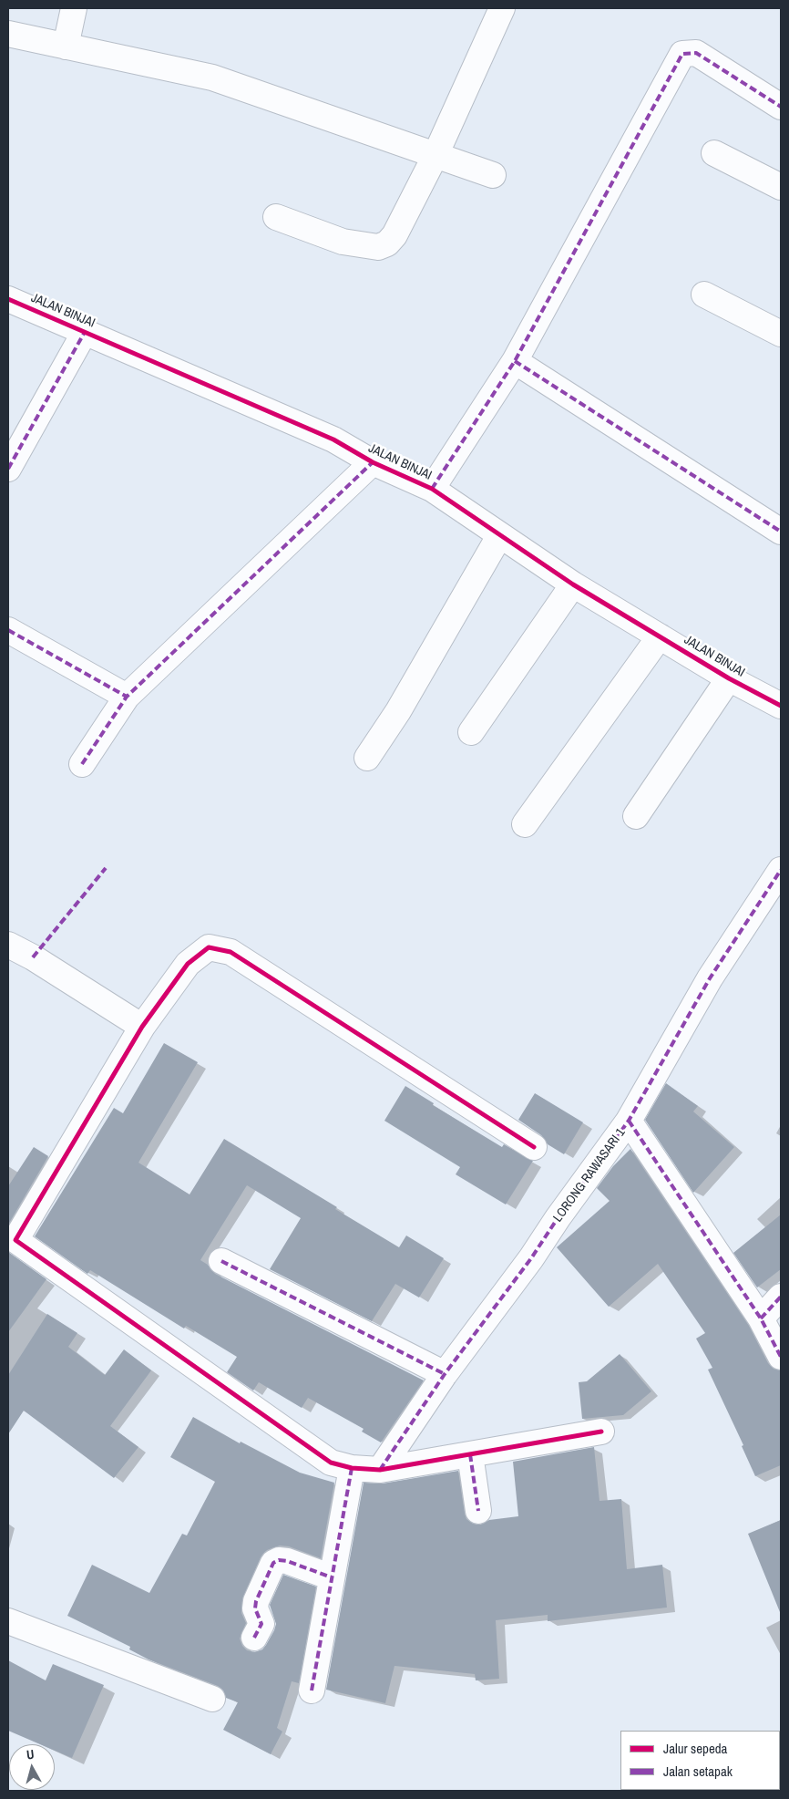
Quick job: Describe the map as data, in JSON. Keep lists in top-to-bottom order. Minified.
{"streets":{"street":["JALAN BINJAI","LORONG RAWASARI 1"]},"legend":["Jalur sepeda","Jalan setapak"],"north":"top"}
